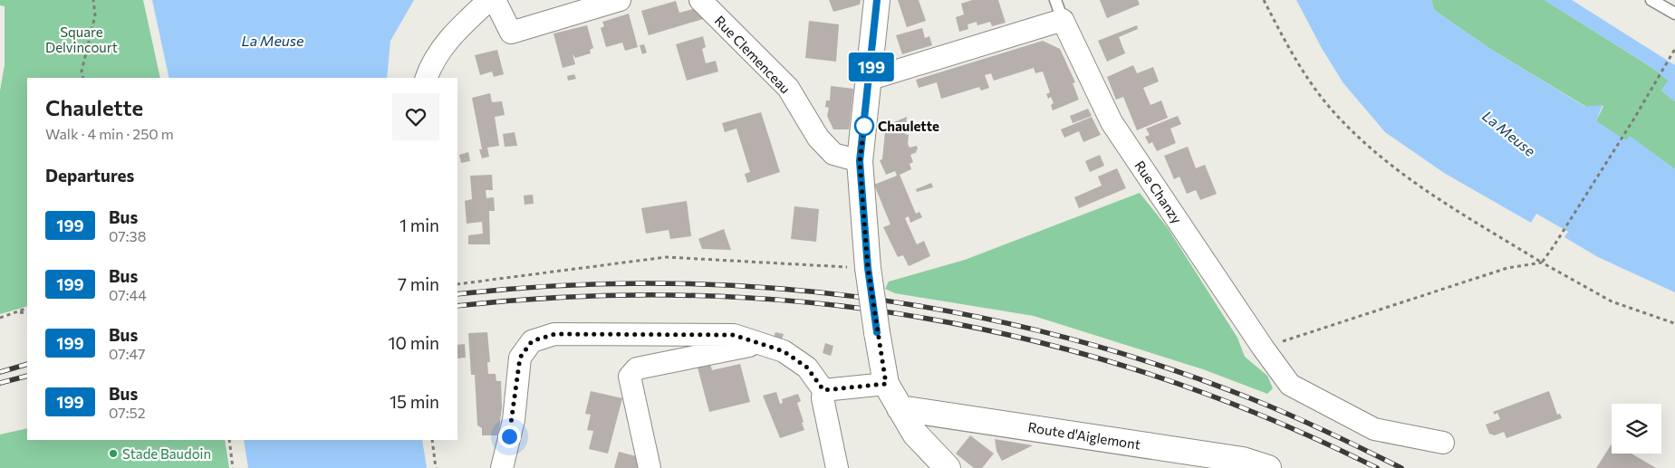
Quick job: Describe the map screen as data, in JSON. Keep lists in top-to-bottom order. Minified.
{"streets":{"street":["Rue Clemenceau","Rue Chanzy","Route d'Aiglemont"]},"water":["La Meuse"],"parks":["Square Delvincourt"],"places":["Chaulette","Stade Baudoin"],"lines":["bus line 199"],"page":{"on_map":"199","heading":[["Chaulette","Walk · 4 min · 250 m"],"Departures"],"list":[{"mark":"199","name":"Bus","note":"07:38","value":"1 min"},{"mark":"199","name":"Bus","note":"07:44","value":"7 min"},{"mark":"199","name":"Bus","note":"07:47","value":"10 min"},{"mark":"199","name":"Bus","note":"07:52","value":"15 min"}]}}
